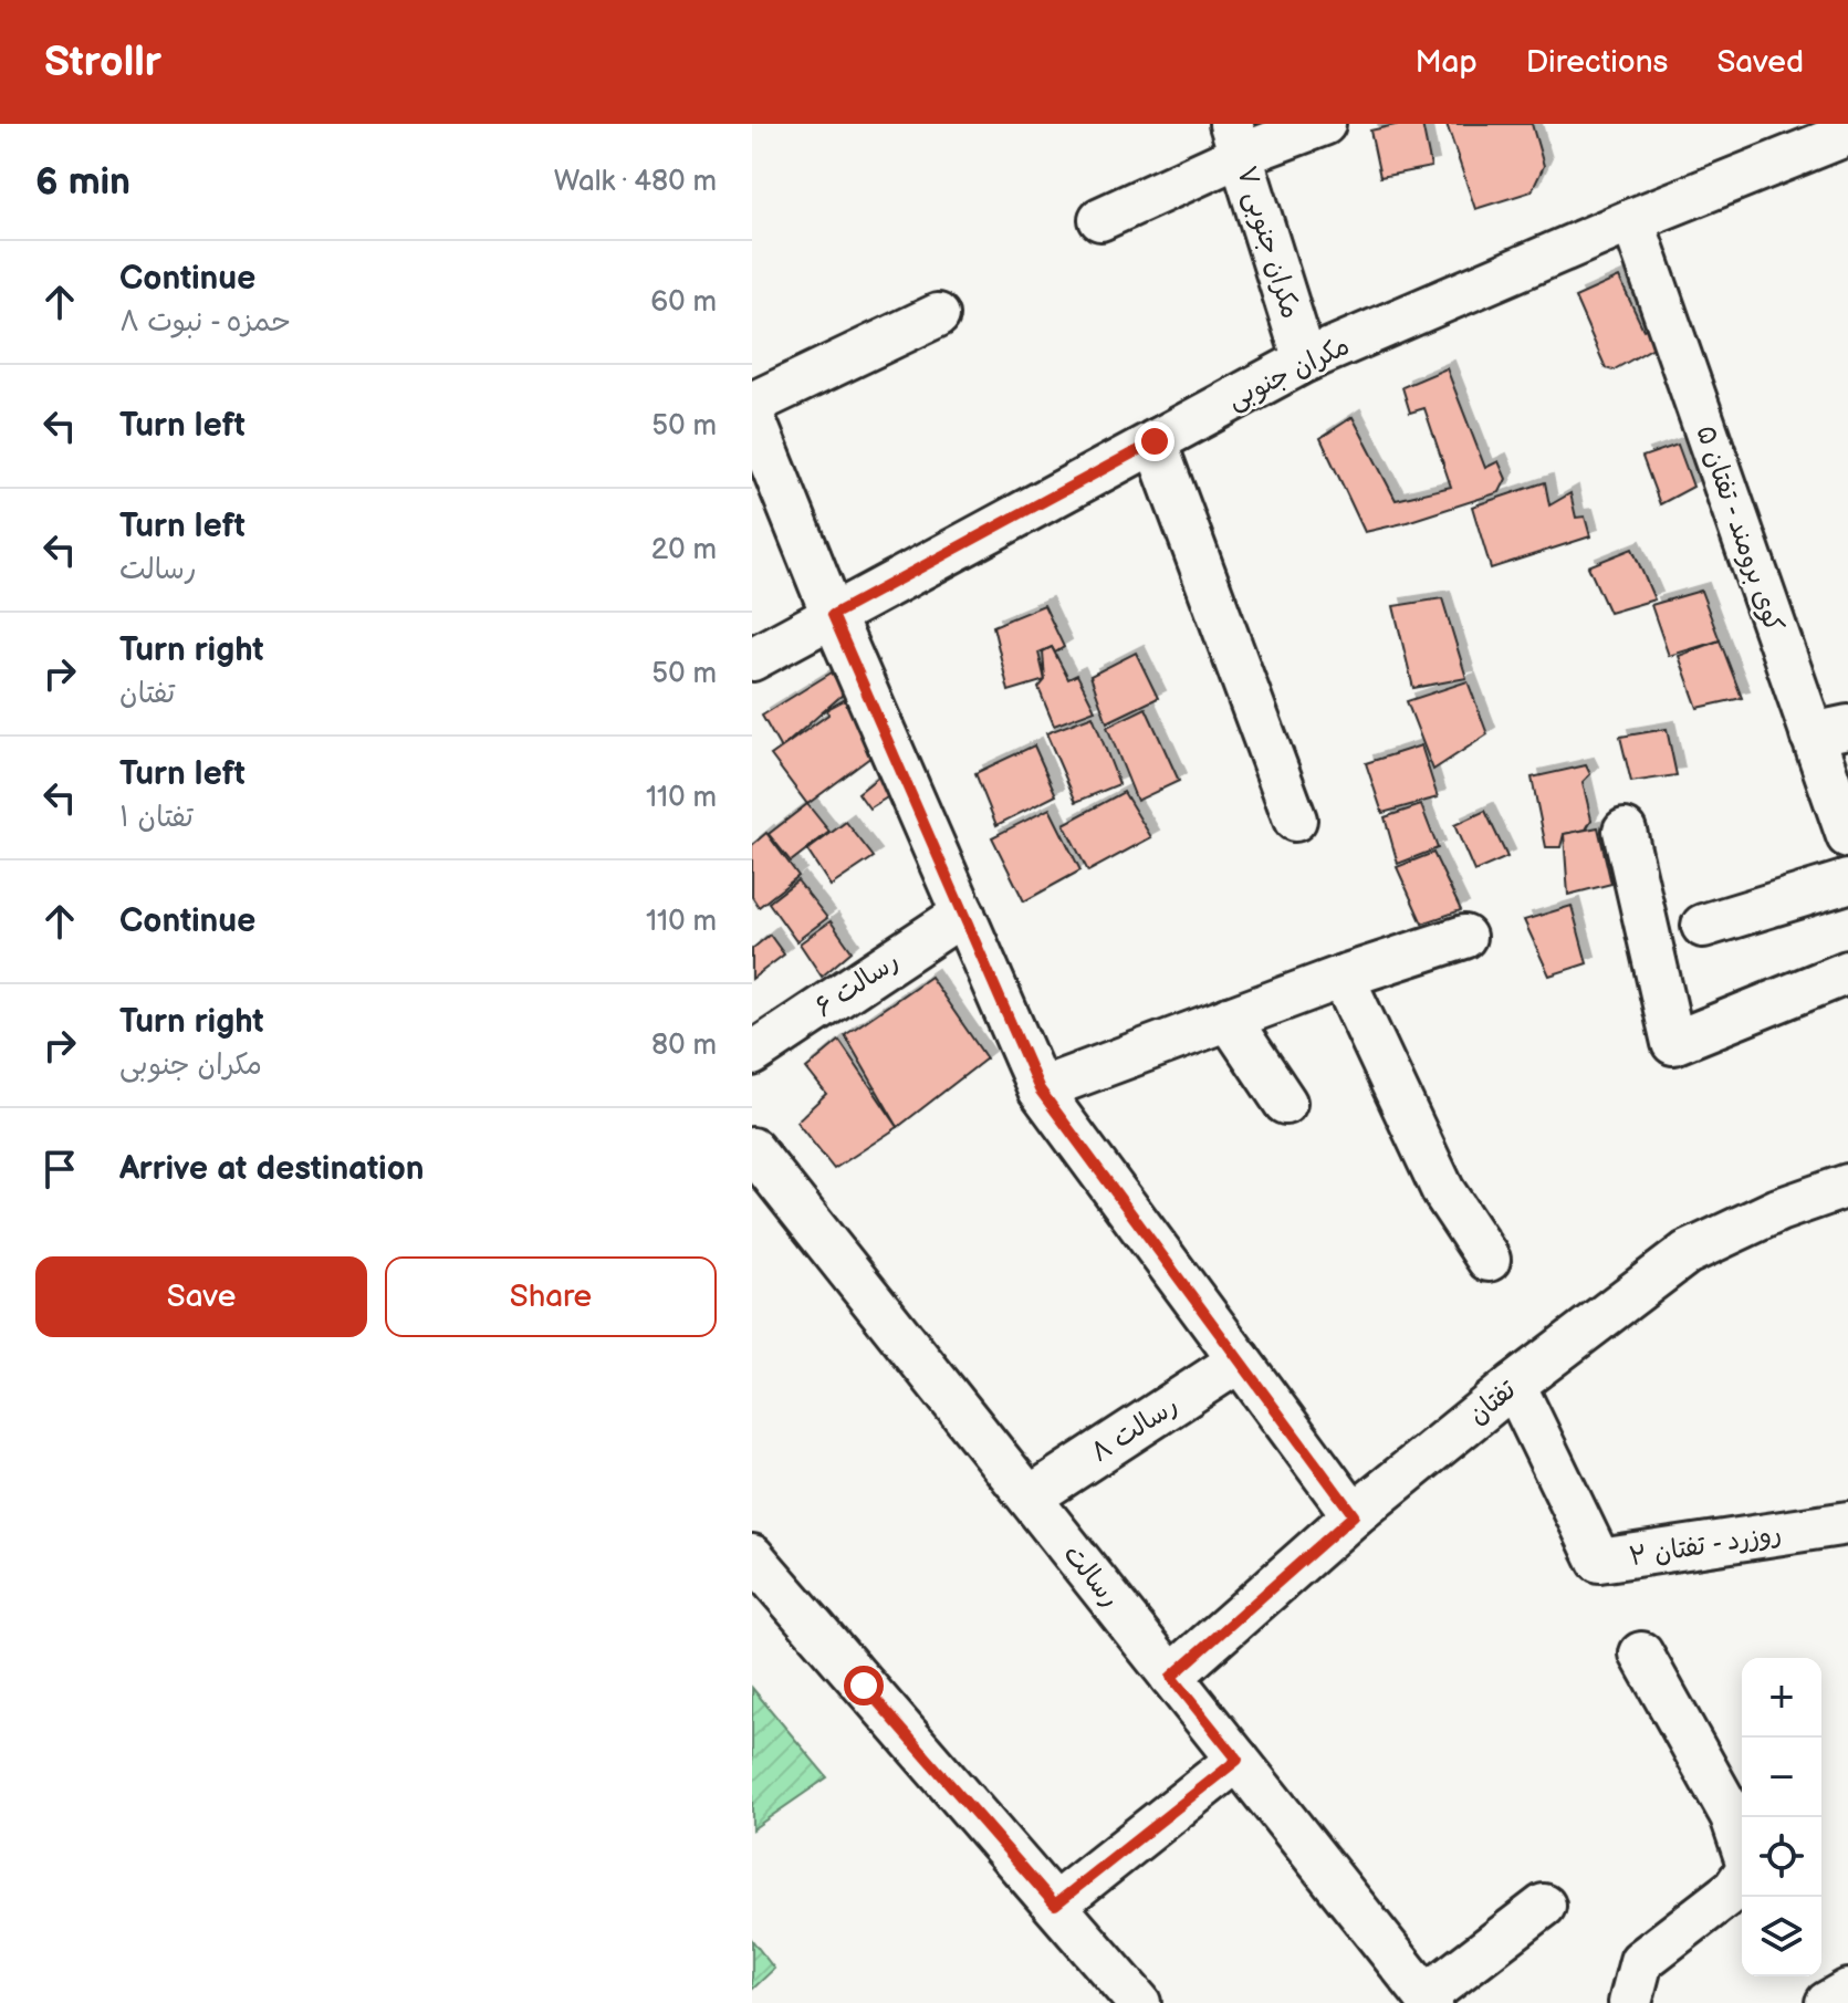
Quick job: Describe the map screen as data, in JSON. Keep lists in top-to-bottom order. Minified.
{"streets":{"street":["مکران جنوبی ۷","مکران جنوبی","کوی برومند - تفتان ۵","رسالت ۶","تفتان","رسالت ۸","روزرد - تفتان ۲","رسالت"]},"crossings":[["مکران جنوبی ۷","مکران جنوبی"],["مکران جنوبی","کوی برومند - تفتان ۵"],["تفتان","روزرد - تفتان ۲"],["تفتان","رسالت"],["رسالت ۸","رسالت"]],"page":{"header":"Strollr","nav":["Map","Directions","Saved"],"heading":["6 min","Walk · 480 m"],"list":[["Continue","حمزه - نبوت ۸","60 m"],["Turn left","50 m"],["Turn left","رسالت","20 m"],["Turn right","تفتان","50 m"],["Turn left","تفتان ۱","110 m"],["Continue","110 m"],["Turn right","مکران جنوبی","80 m"],"Arrive at destination"],"buttons":["Save","Share"],"map_buttons":["+","−"]}}
